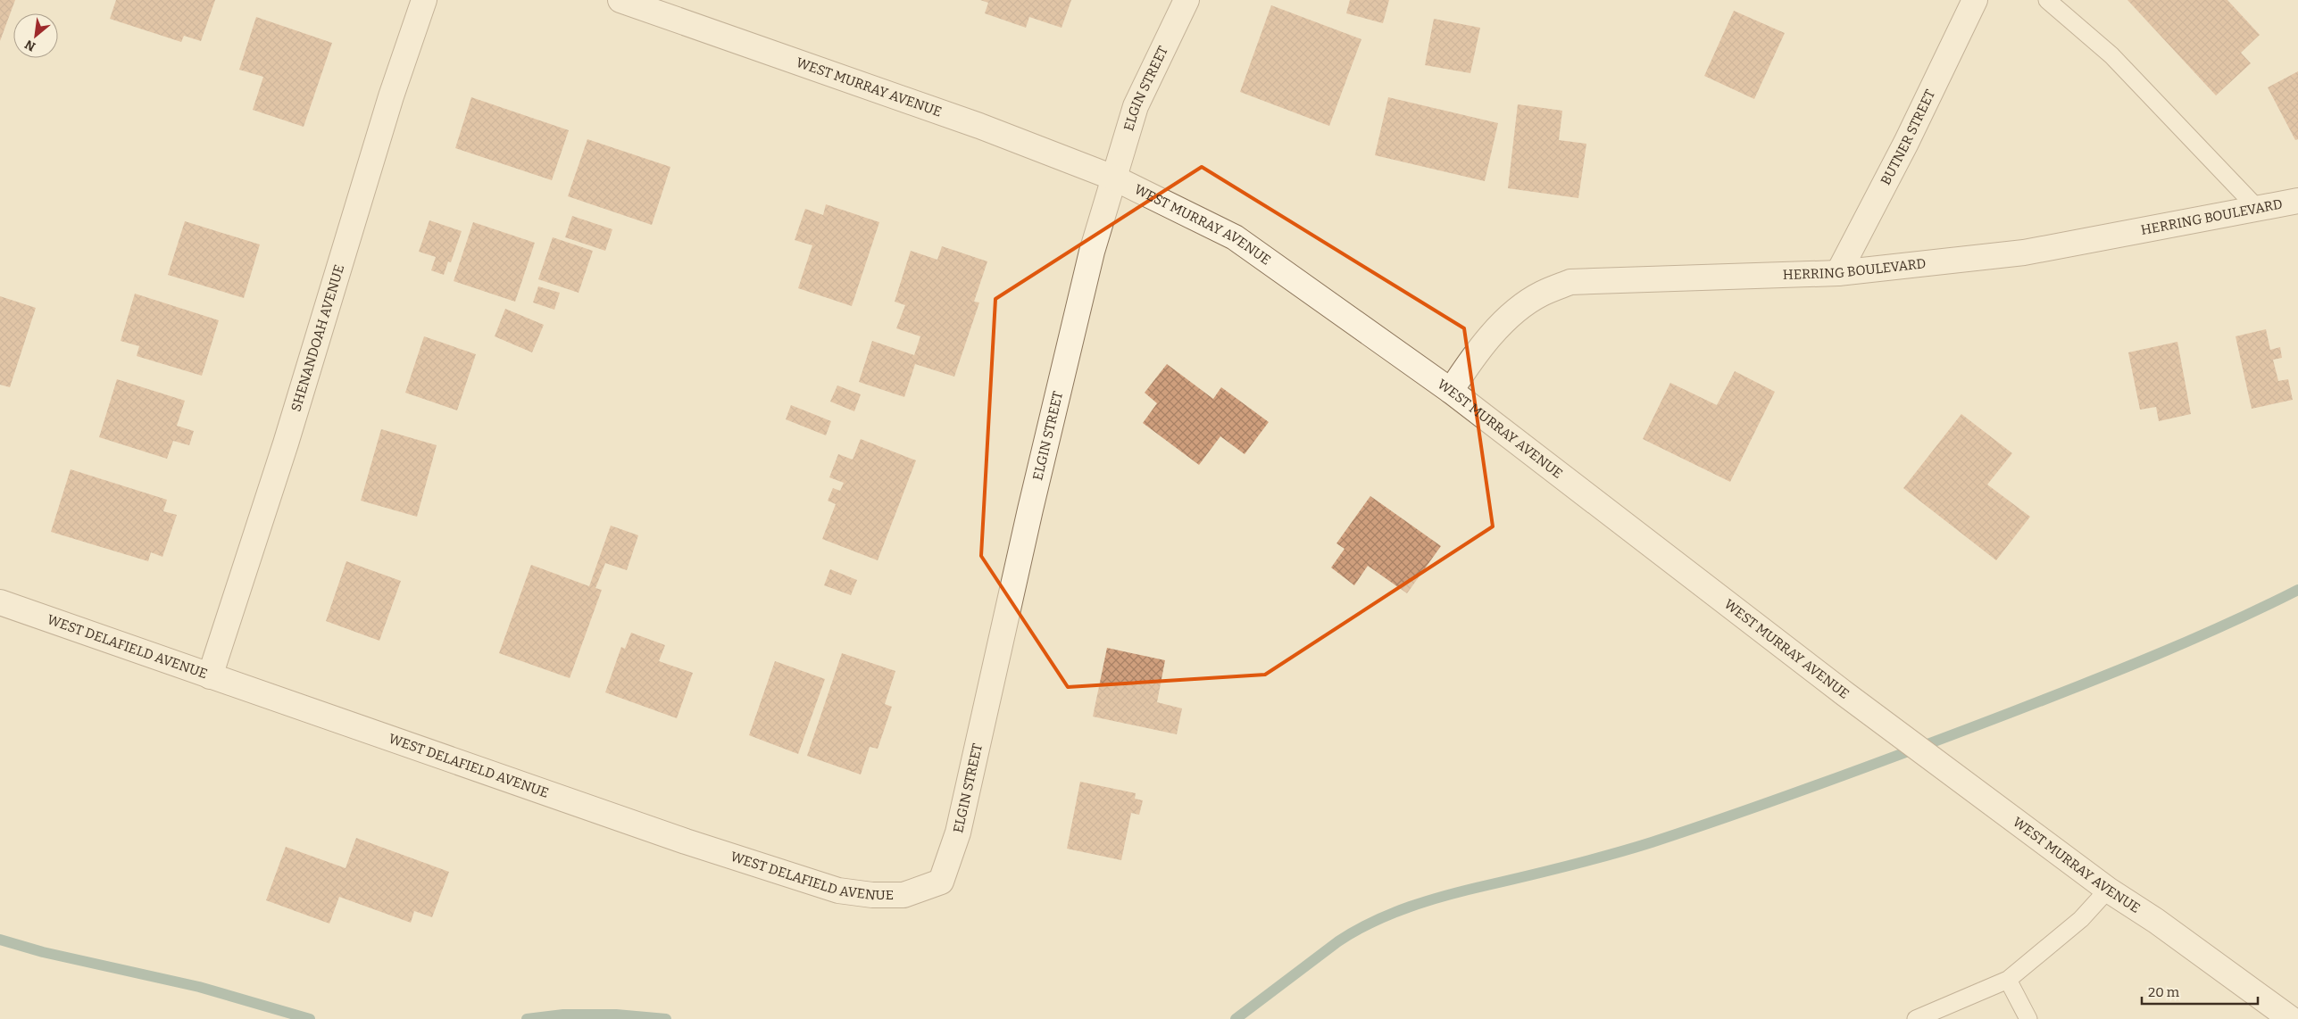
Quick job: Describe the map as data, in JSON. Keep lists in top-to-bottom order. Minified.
{"streets":{"street":["WEST MURRAY AVENUE","ELGIN STREET","BUTNER STREET","HERRING BOULEVARD","SHENANDOAH AVENUE","WEST DELAFIELD AVENUE"]},"crossings":[["WEST MURRAY AVENUE","ELGIN STREET"],["WEST MURRAY AVENUE","HERRING BOULEVARD"],["ELGIN STREET","WEST DELAFIELD AVENUE"],["BUTNER STREET","HERRING BOULEVARD"],["SHENANDOAH AVENUE","WEST DELAFIELD AVENUE"]],"scale_bar":"20 m","north":"bottom left"}
